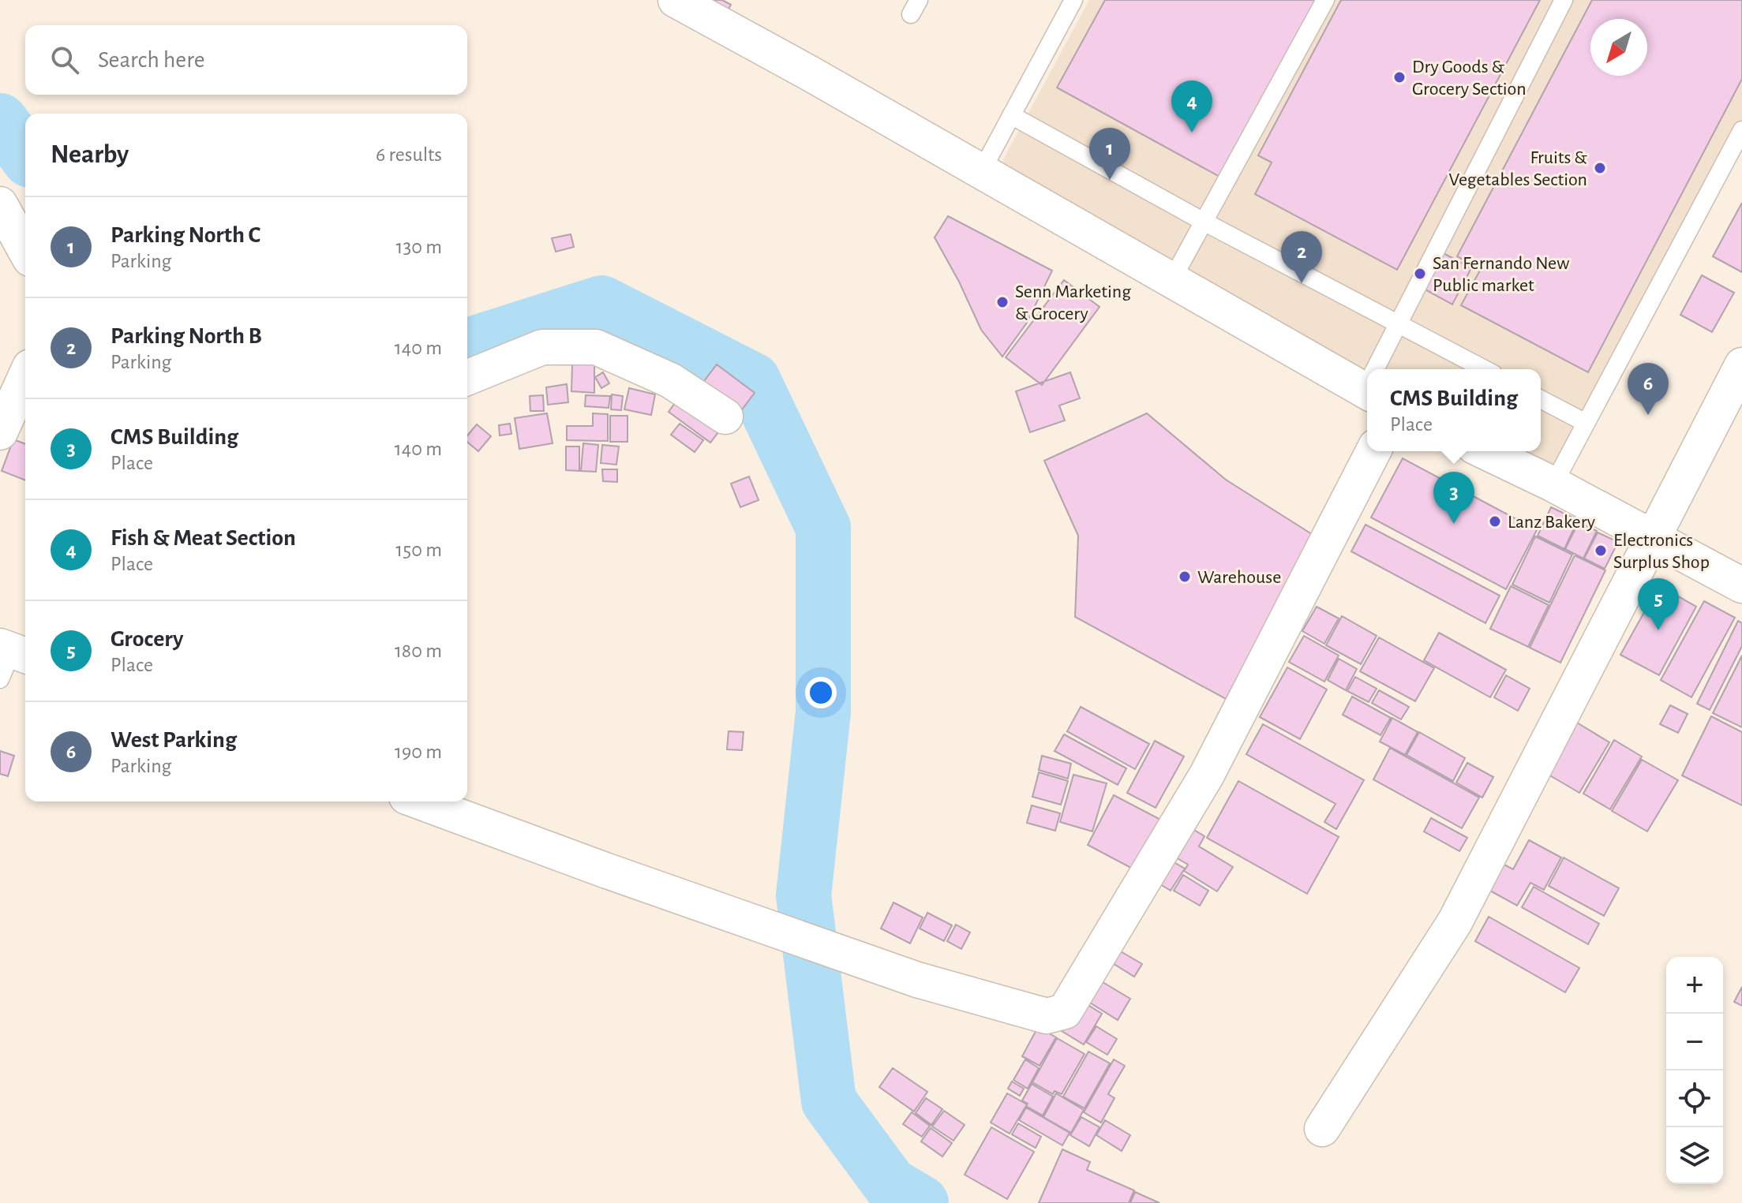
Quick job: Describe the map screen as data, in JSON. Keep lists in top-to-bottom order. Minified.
{"places":["Dry Goods & Grocery Section","Fruits & Vegetables Section","San Fernando New Public market","Senn Marketing & Grocery","Lanz Bakery","Electronics Surplus Shop","Warehouse"],"north":"bottom left","page":{"search":"Search here","pins":["4","1","2","6","3","5"],"heading":["Nearby","6 results"],"list":[{"mark":"1","name":"Parking North C","note":"Parking","value":"130 m"},{"mark":"2","name":"Parking North B","note":"Parking","value":"140 m"},{"mark":"3","name":"CMS Building","note":"Place","value":"140 m"},{"mark":"4","name":"Fish & Meat Section","note":"Place","value":"150 m"},{"mark":"5","name":"Grocery","note":"Place","value":"180 m"},{"mark":"6","name":"West Parking","note":"Parking","value":"190 m"}],"popup":["CMS Building","Place"],"map_buttons":["+","−"]}}
